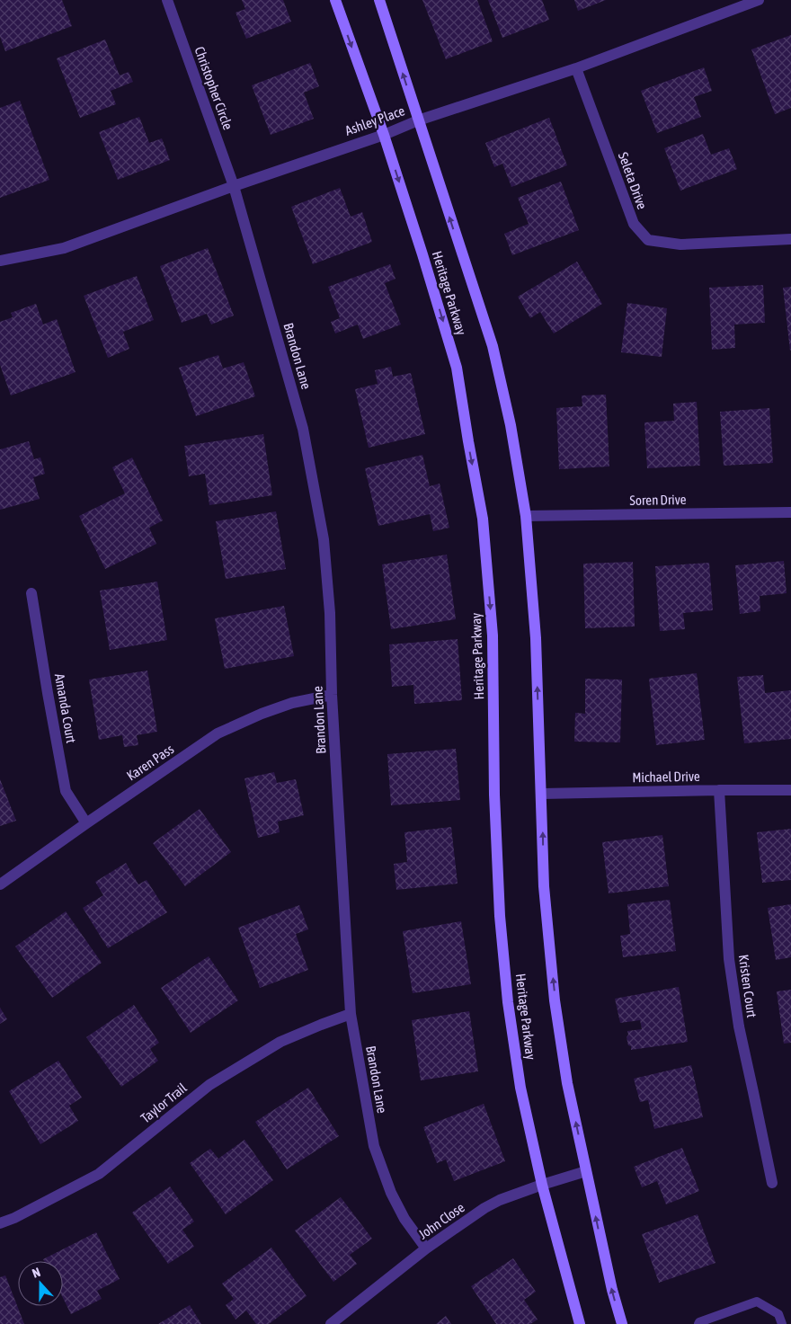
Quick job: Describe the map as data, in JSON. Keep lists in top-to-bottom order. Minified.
{"streets":{"main road":["Heritage Parkway"],"street":["Christopher Circle","Ashley Place","Seleta Drive","Brandon Lane","Soren Drive","Amanda Court","Karen Pass","Michael Drive","Kristen Court","Taylor Trail","John Close"]},"crossings":[["Christopher Circle","Ashley Place"],["Christopher Circle","Brandon Lane"],["Ashley Place","Seleta Drive"],["Ashley Place","Heritage Parkway"],["Ashley Place","Brandon Lane"],["Heritage Parkway","Soren Drive"],["Heritage Parkway","Michael Drive"],["Heritage Parkway","John Close"],["Brandon Lane","Karen Pass"],["Brandon Lane","Taylor Trail"],["Brandon Lane","John Close"],["Amanda Court","Karen Pass"],["Michael Drive","Kristen Court"]],"north":"top"}
